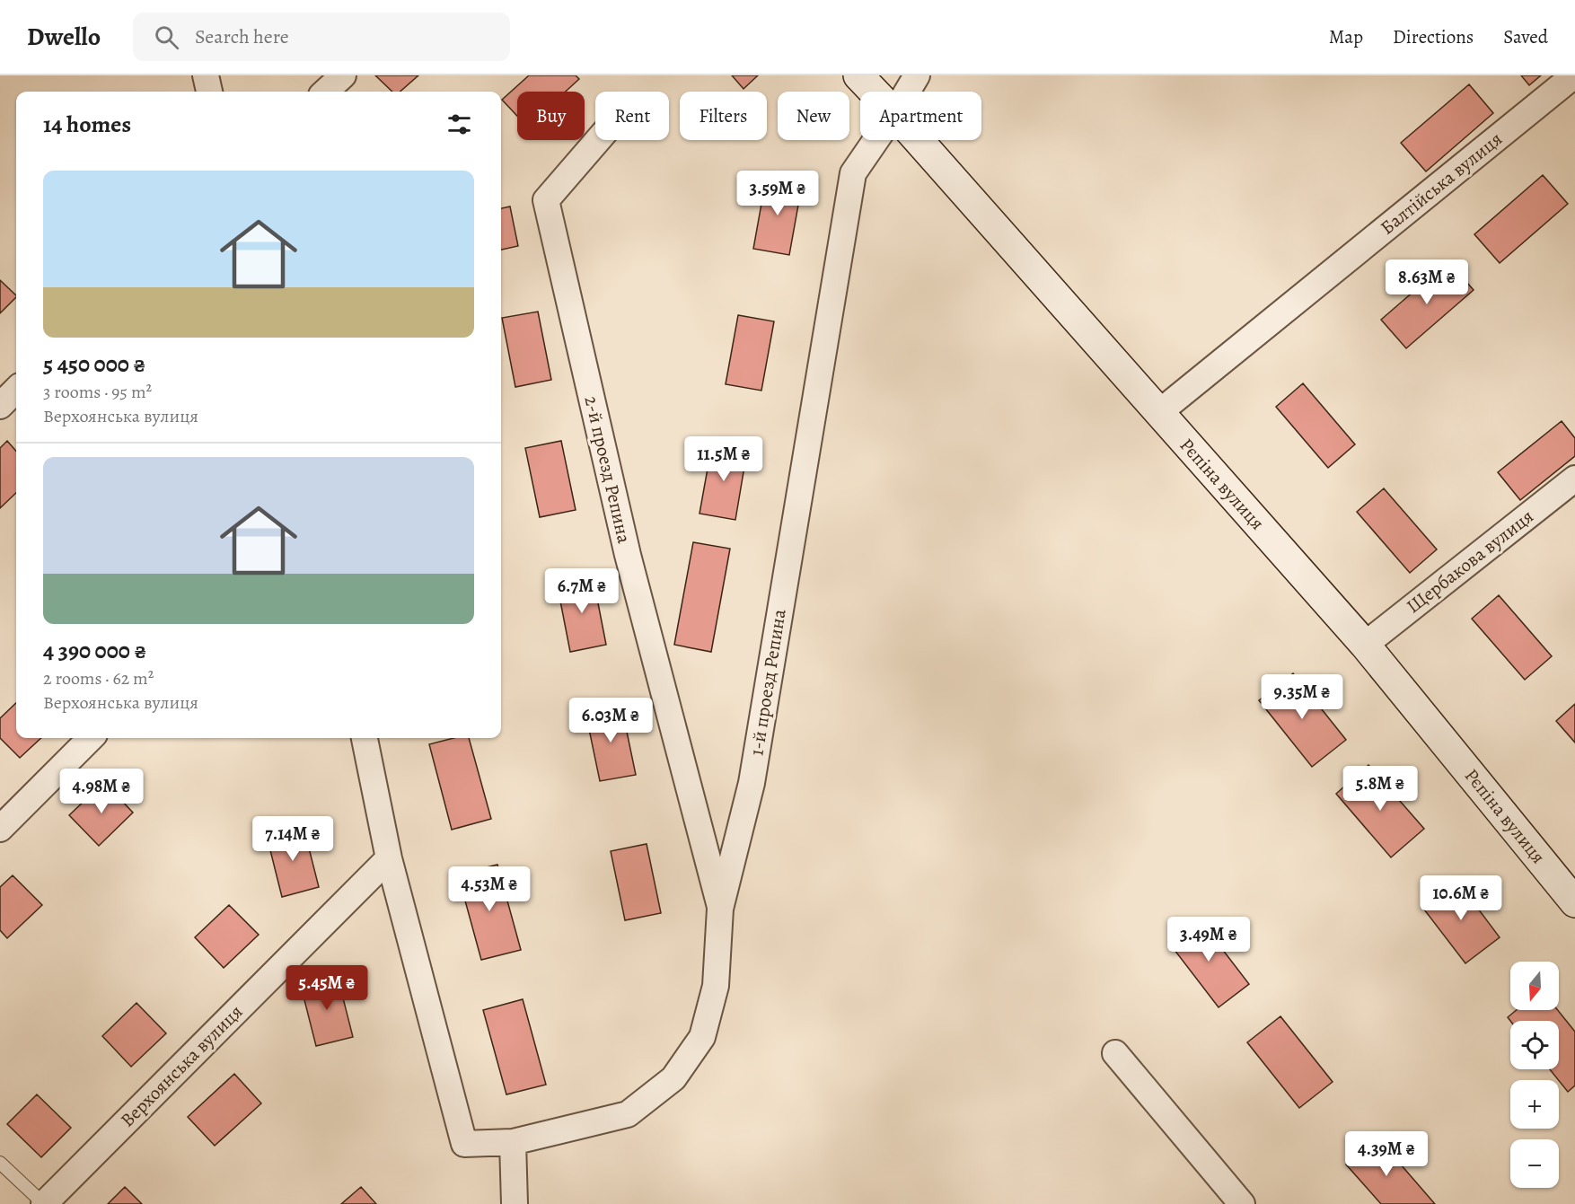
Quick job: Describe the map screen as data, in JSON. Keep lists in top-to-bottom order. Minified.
{"streets":{"street":["Балтійська вулиця","2-й проезд Репина","Рєпіна вулиця","Щербакова вулиця","1-й проезд Репина","Верхоянська вулиця"]},"crossings":[["Балтійська вулиця","Рєпіна вулиця"],["2-й проезд Репина","1-й проезд Репина"],["Рєпіна вулиця","Щербакова вулиця"]],"north":"bottom","page":{"header":"Dwello","search":"Search here","nav":["Map","Directions","Saved"],"chip":["Buy","Rent","Filters","New","Apartment"],"heading":"14 homes","list":[{"name":"5 450 000 ₴","note":"3 rooms · 95 m² · Верхоянська вулиця"},{"name":"4 390 000 ₴","note":"2 rooms · 62 m² · Верхоянська вулиця"}],"price":["3.59M ₴","8.63M ₴","11.5M ₴","6.7M ₴","9.35M ₴","6.03M ₴","5.8M ₴","4.98M ₴","7.14M ₴","4.53M ₴","10.6M ₴","3.49M ₴","5.45M ₴","4.39M ₴"],"map_buttons":["+","−"]}}
